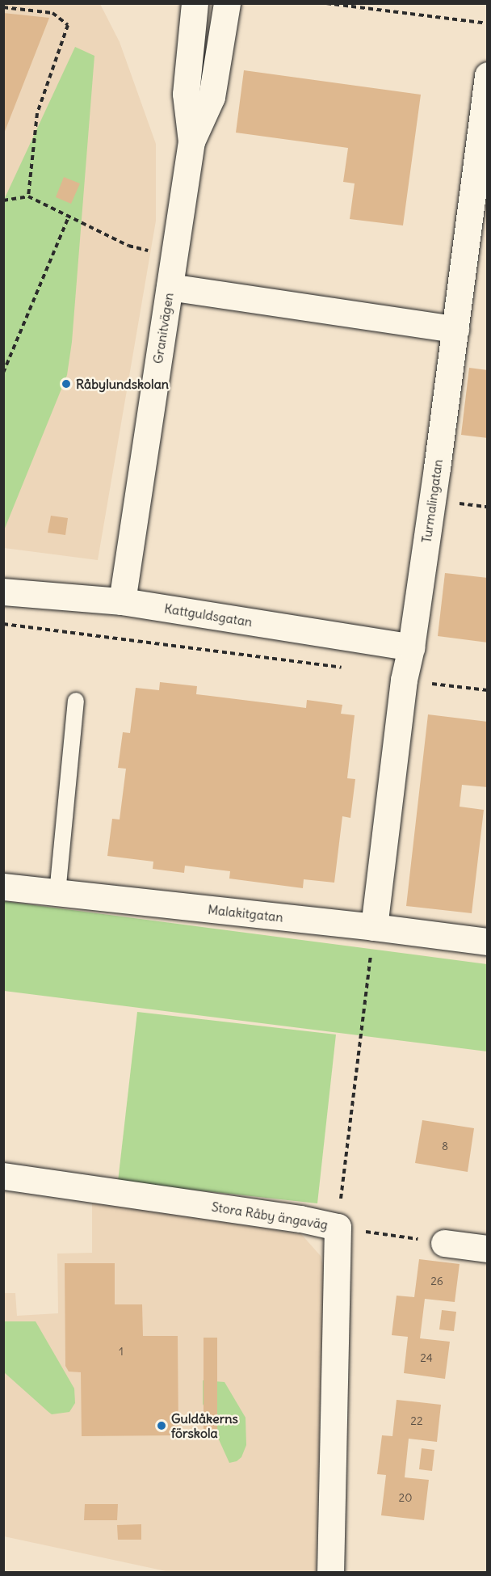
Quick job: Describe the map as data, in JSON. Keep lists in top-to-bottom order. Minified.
{"streets":{"street":["Granitvägen","Turmalingatan","Kattguldsgatan","Malakitgatan","Stora Råby ängaväg"]},"crossings":[["Granitvägen","Kattguldsgatan"],["Turmalingatan","Kattguldsgatan"],["Turmalingatan","Malakitgatan"]],"places":["Råbylundskolan","Guldåkerns förskola"],"house_numbers":["8","26","1","24","22","20"]}
